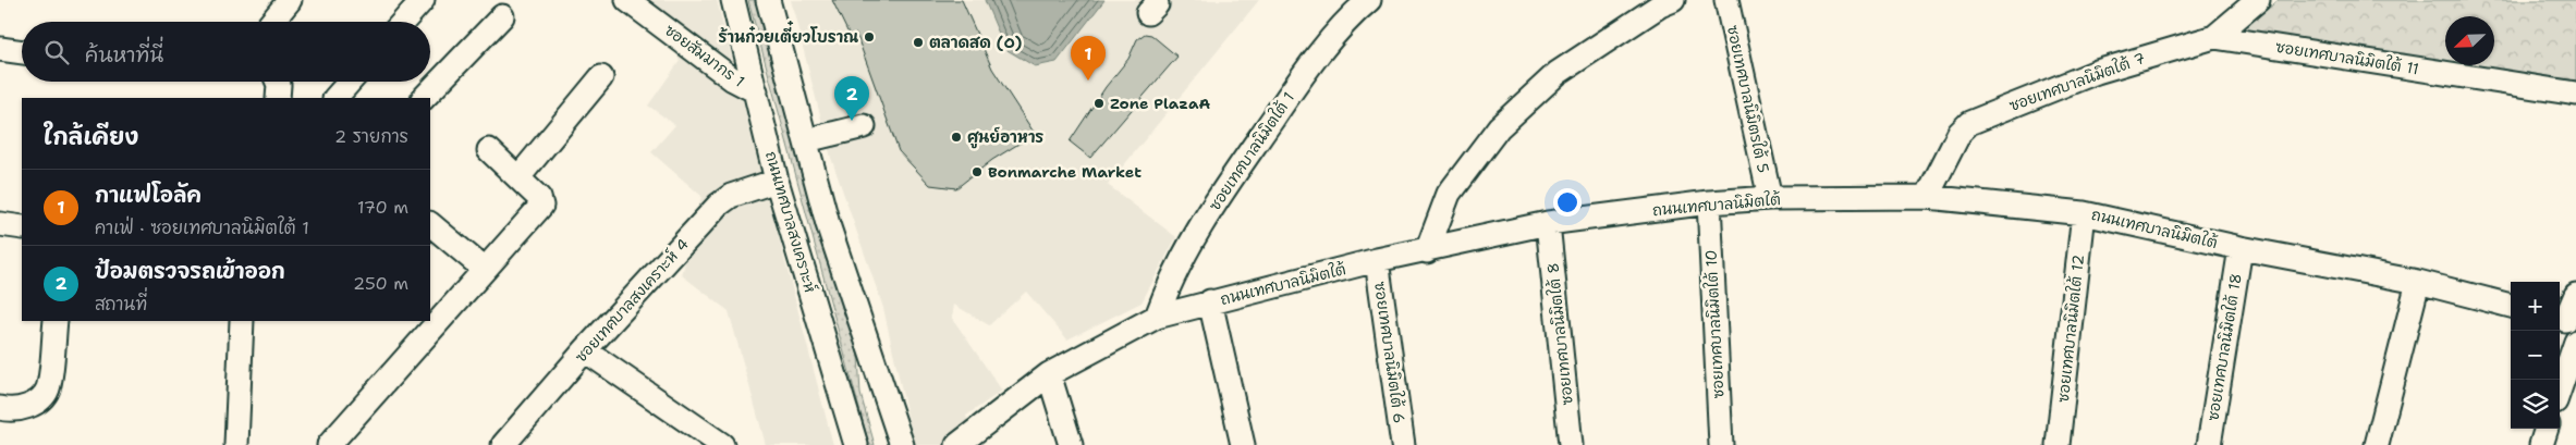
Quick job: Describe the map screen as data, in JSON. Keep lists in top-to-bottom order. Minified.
{"streets":{"street":["ซอยสัมมากร 1","ซอยเทศบาลนิมิตใต้ 11","ซอยเทศบาลนิมิตใต้ 7","ซอยเทศบาลนิมิตรใต้ 5","ซอยเทศบาลนิมิตใต้ 1","ถนนเทศบาลนิมิตใต้","ถนนเทศบาลสงเคราะห์","ซอยเทศบาลสงเคราะห์ 4","ซอยเทศบาลนิมิตใต้ 10","ซอยเทศบาลนิมิตใต้ 12","ซอยเทศบาลนิมิตใต้ 8","ซอยเทศบาลนิมิตใต้ 18","ซอยเทศบาลนิมิตใต้ 6"]},"crossings":[["ซอยสัมมากร 1","ถนนเทศบาลสงเคราะห์"],["ซอยเทศบาลนิมิตใต้ 11","ซอยเทศบาลนิมิตใต้ 7"],["ซอยเทศบาลนิมิตใต้ 7","ถนนเทศบาลนิมิตใต้"],["ซอยเทศบาลนิมิตรใต้ 5","ถนนเทศบาลนิมิตใต้"],["ซอยเทศบาลนิมิตใต้ 1","ถนนเทศบาลนิมิตใต้"],["ถนนเทศบาลนิมิตใต้","ซอยเทศบาลนิมิตใต้ 10"],["ถนนเทศบาลนิมิตใต้","ซอยเทศบาลนิมิตใต้ 12"],["ถนนเทศบาลนิมิตใต้","ซอยเทศบาลนิมิตใต้ 8"],["ถนนเทศบาลนิมิตใต้","ซอยเทศบาลนิมิตใต้ 18"],["ถนนเทศบาลนิมิตใต้","ซอยเทศบาลนิมิตใต้ 6"],["ถนนเทศบาลสงเคราะห์","ซอยเทศบาลสงเคราะห์ 4"]],"places":["ร้านก๋วยเตี๋ยวโบราณ","ตลาดสด (O)","Zone PlazaA","ศูนย์อาหาร","Bonmarche Market"],"north":"bottom left","page":{"search":"ค้นหาที่นี่","pins":["1","2"],"heading":["ใกล้เคียง","2 รายการ"],"list":[{"mark":"1","name":"กาแฟโอลัค","note":"คาเฟ่ · ซอยเทศบาลนิมิตใต้ 1","value":"170 m"},{"mark":"2","name":"ป้อมตรวจรถเข้าออก","note":"สถานที่","value":"250 m"}],"map_buttons":["+","−"]}}
